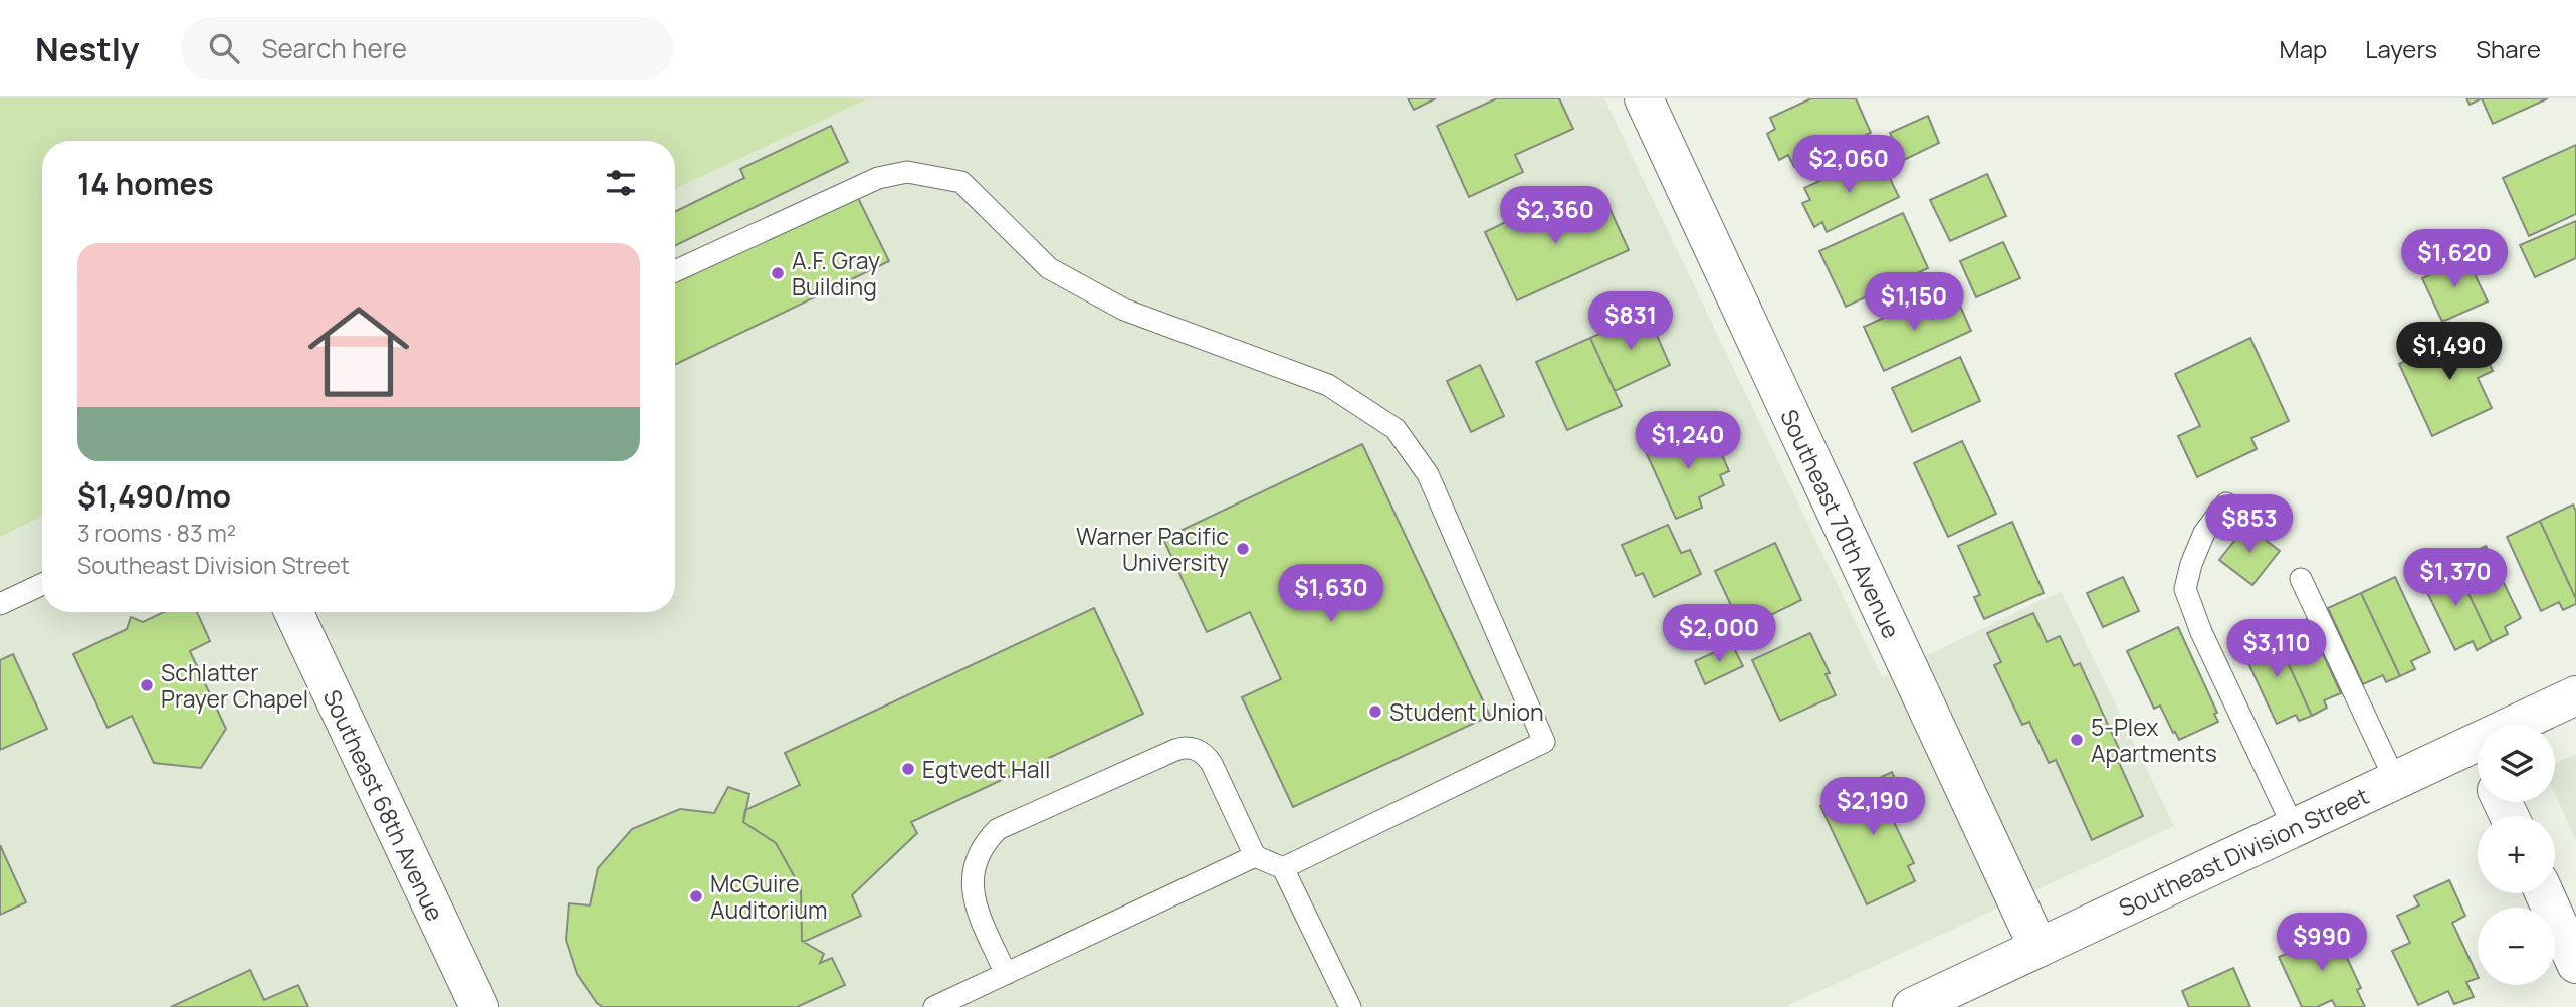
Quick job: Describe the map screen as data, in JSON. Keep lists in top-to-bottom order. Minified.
{"streets":{"street":["Southeast 70th Avenue","Southeast 68th Avenue","Southeast Division Street"]},"crossings":[["Southeast 70th Avenue","Southeast Division Street"]],"places":["A.F. Gray Building","Warner Pacific University","Schlatter Prayer Chapel","Student Union","5-Plex Apartments","Egtvedt Hall","McGuire Auditorium"],"page":{"header":"Nestly","search":"Search here","nav":["Map","Layers","Share"],"price":["$2,060","$2,360","$1,620","$1,150","$831","$1,490","$1,240","$853","$1,370","$1,630","$2,000","$3,110","$2,190","$990"],"heading":"14 homes","list":[{"name":"$1,490/mo","note":"3 rooms · 83 m² · Southeast Division Street"}],"map_buttons":["+","−"]}}
